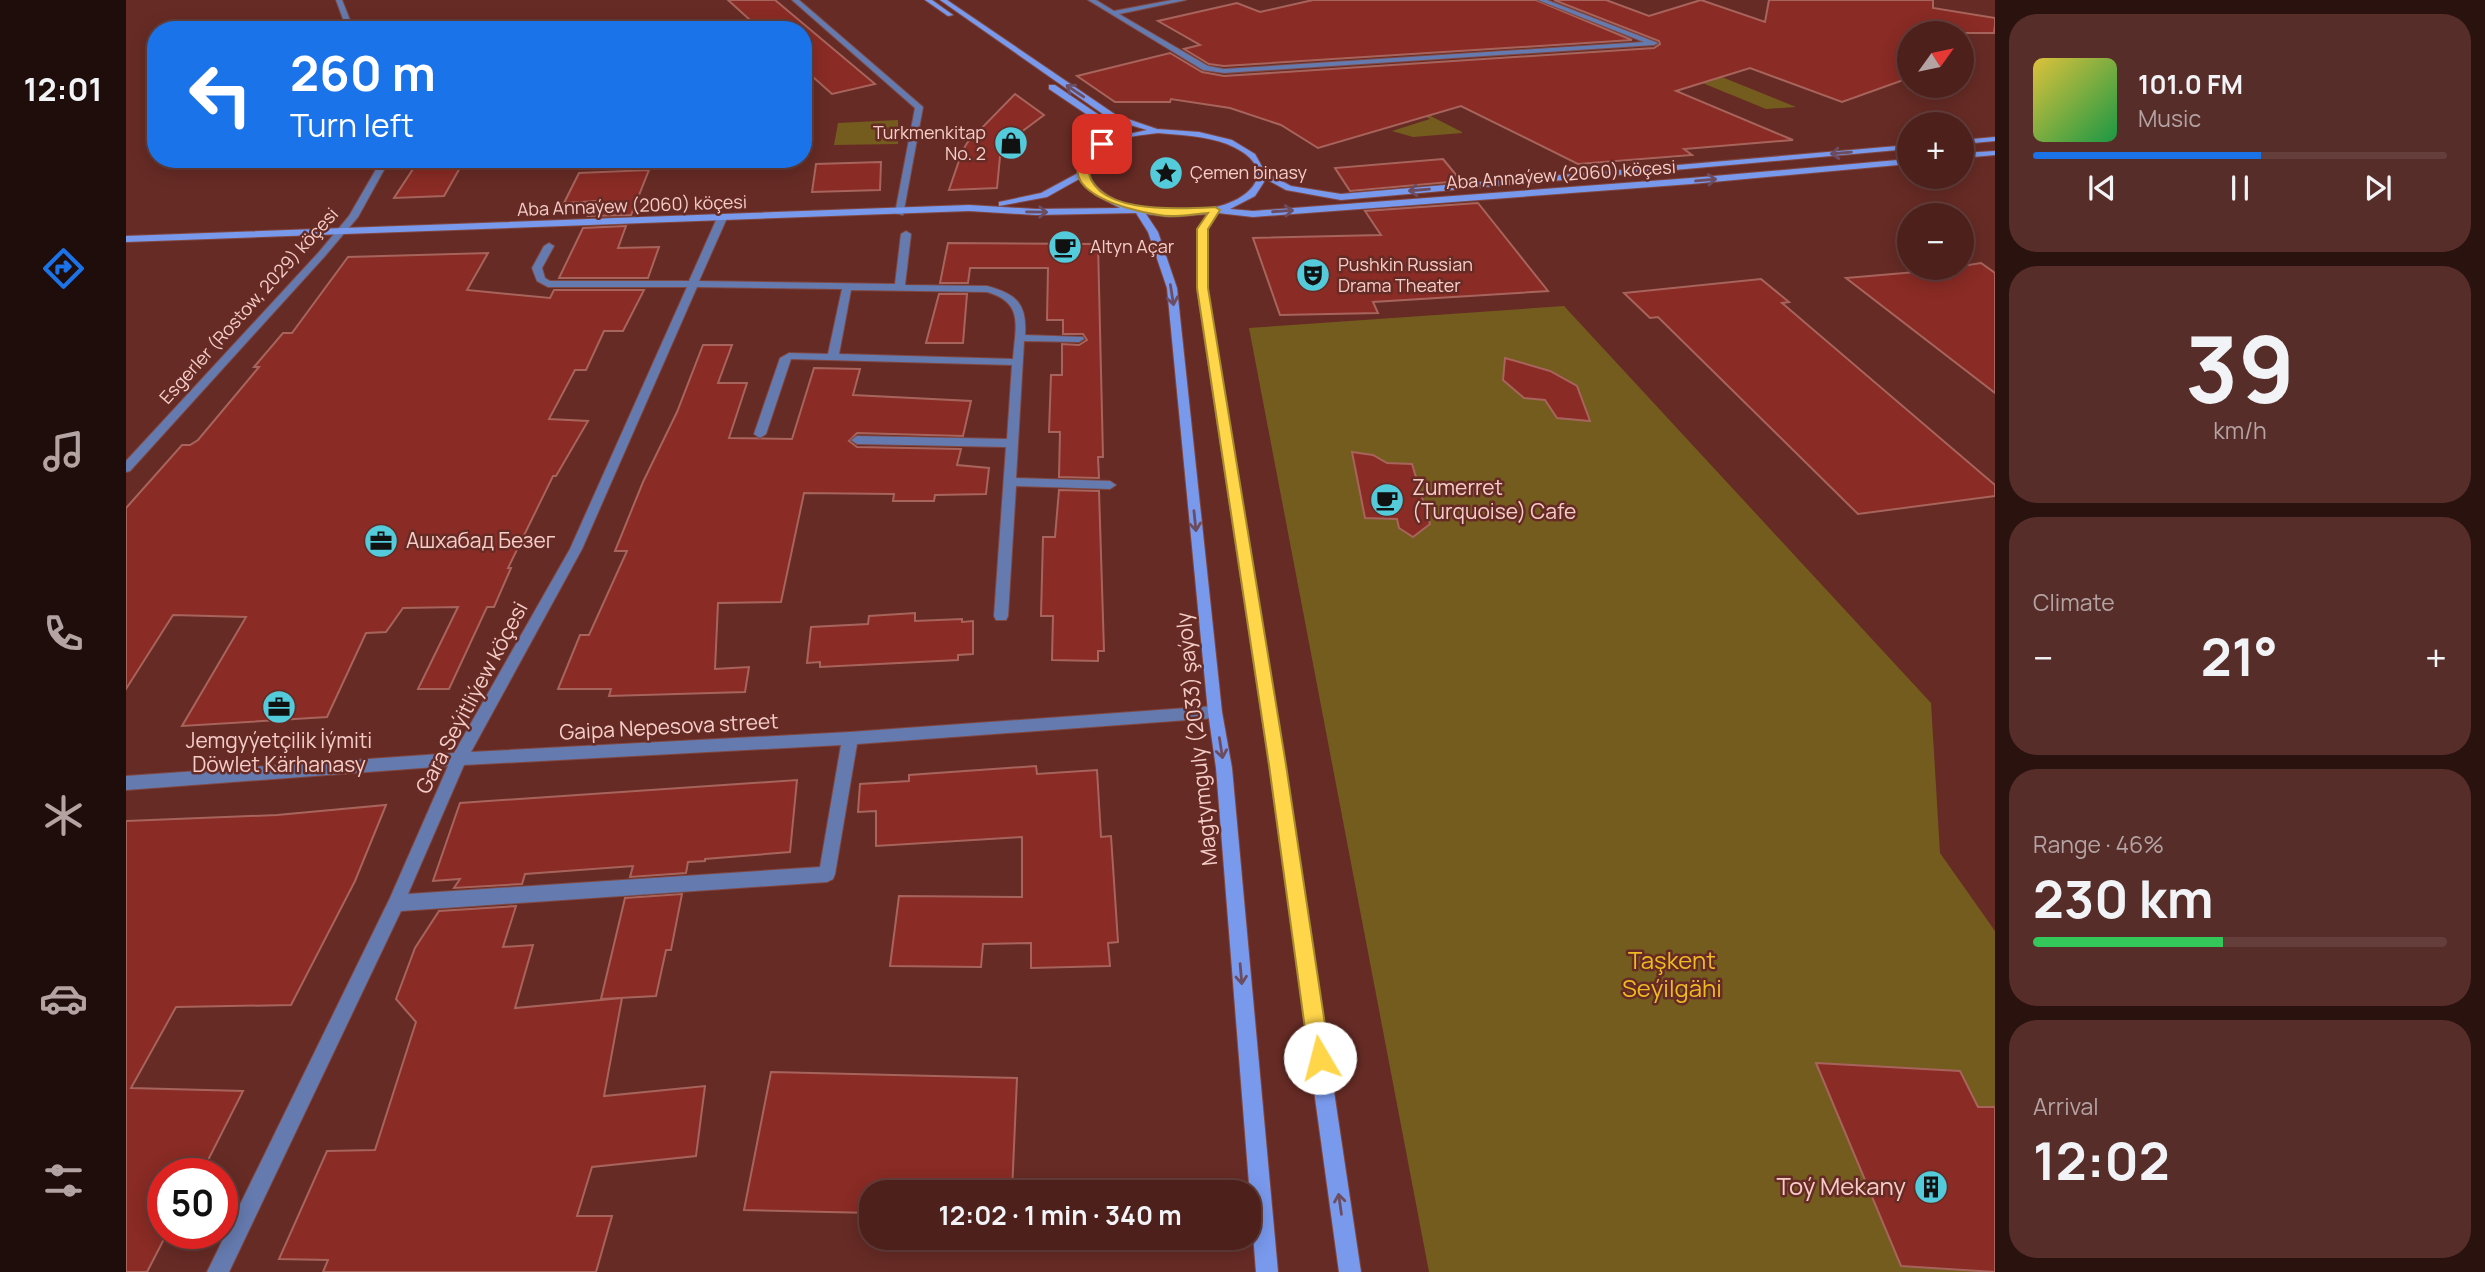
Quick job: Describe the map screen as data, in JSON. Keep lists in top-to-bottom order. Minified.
{"streets":{"main road":["Aba Annaýew (2060) köçesi","Magtymguly (2033) şaýoly"],"street":["Esgerler (Rostow, 2029) köçesi","Gara Seýitliýew köçesi","Gaipa Nepesova street"]},"crossings":[["Aba Annaýew (2060) köçesi","Esgerler (Rostow, 2029) köçesi"],["Aba Annaýew (2060) köçesi","Gara Seýitliýew köçesi"],["Aba Annaýew (2060) köçesi","Magtymguly (2033) şaýoly"],["Gara Seýitliýew köçesi","Gaipa Nepesova street"],["Gaipa Nepesova street","Magtymguly (2033) şaýoly"]],"parks":["Taşkent Seýilgähi"],"places":{"shop":["Turkmenkitap No. 2"],"place":["Çemen binasy"],"cafe":["Altyn Açar","Zumerret (Turquoise) Cafe"],"theatre":["Pushkin Russian Drama Theater"],"office":["Ашхабад Безег","Jemgyýetçilik İýmiti Döwlet Kärhanasy"],"building":["Toý Mekany"]},"north":"top right","page":{"tabs":"12:01","map_buttons":["+","−"],"turn":["260 m","Turn left"],"song":["101.0 FM","Music"],"tile":[["39","km/h"],"Climate",["Range · 46%","230 km"],["Arrival","12:02"]],"heat":["−","21°","+"],"limit":"50","trip":"12:02 · 1 min · 340 m"}}
